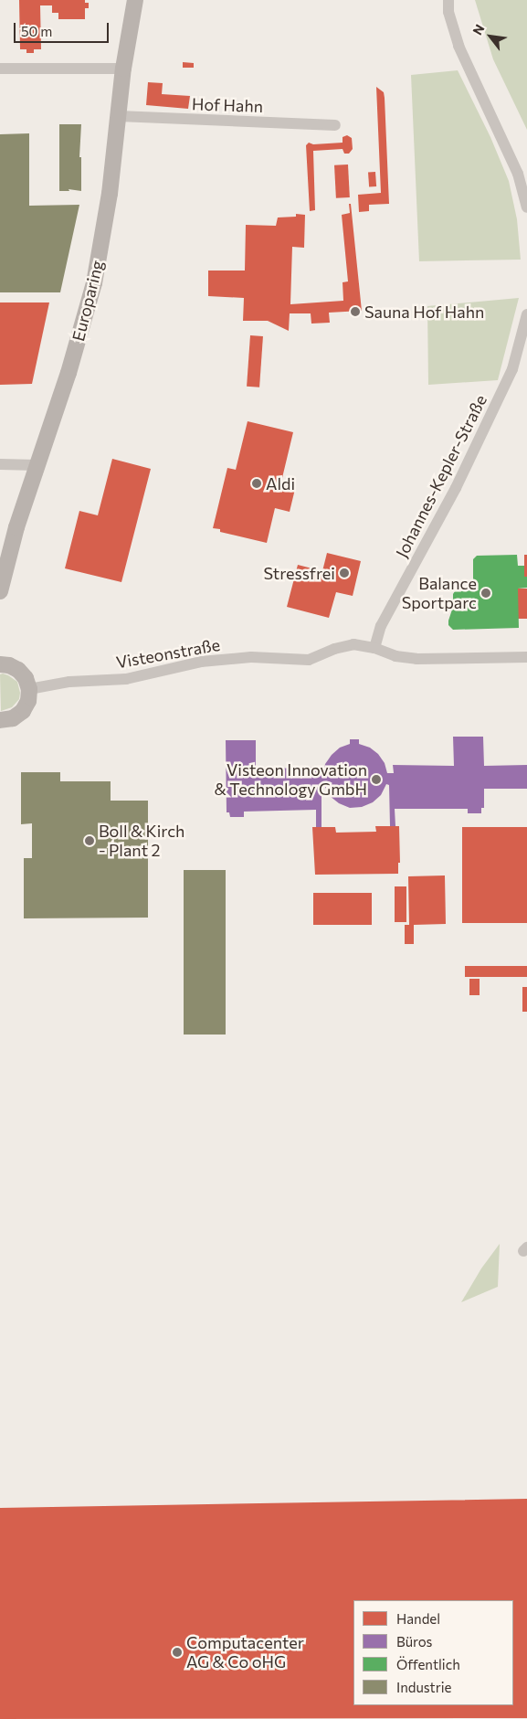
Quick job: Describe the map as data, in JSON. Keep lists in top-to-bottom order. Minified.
{"streets":{"street":["Hof Hahn","Europaring","Johannes-Kepler-Straße","Visteonstraße"]},"crossings":[["Hof Hahn","Europaring"],["Johannes-Kepler-Straße","Visteonstraße"]],"places":["Sauna Hof Hahn","Aldi","Stressfrei","Balance Sportparc","Visteon Innovation & Technology GmbH","Boll & Kirch - Plant 2","Computacenter AG & Co oHG"],"legend":["Handel","Büros","Öffentlich","Industrie"],"scale_bar":"50 m","north":"top left"}
